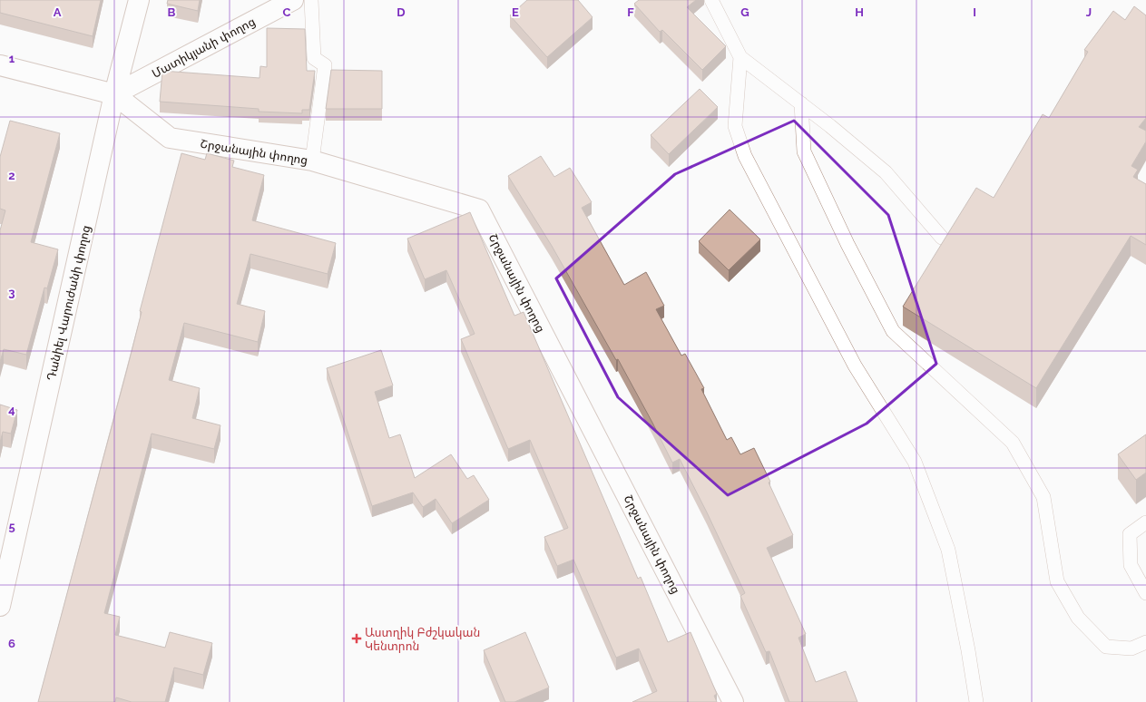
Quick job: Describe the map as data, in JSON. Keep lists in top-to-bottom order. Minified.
{"streets":{"street":["Մատիկյանի փողոց","Շրջանային փողոց","Դանիել Վարուժանի փողոց"]},"crossings":[["Մատիկյանի փողոց","Շրջանային փողոց"],["Մատիկյանի փողոց","Դանիել Վարուժանի փողոց"],["Շրջանային փողոց","Դանիել Վարուժանի փողոց"]],"places":{"health":["Աստղիկ Բժշկական Կենտրոն"]},"grid":{"columns":["A","B","C","D","E","F","G","H","I","J"],"rows":["1","2","3","4","5","6"]}}
